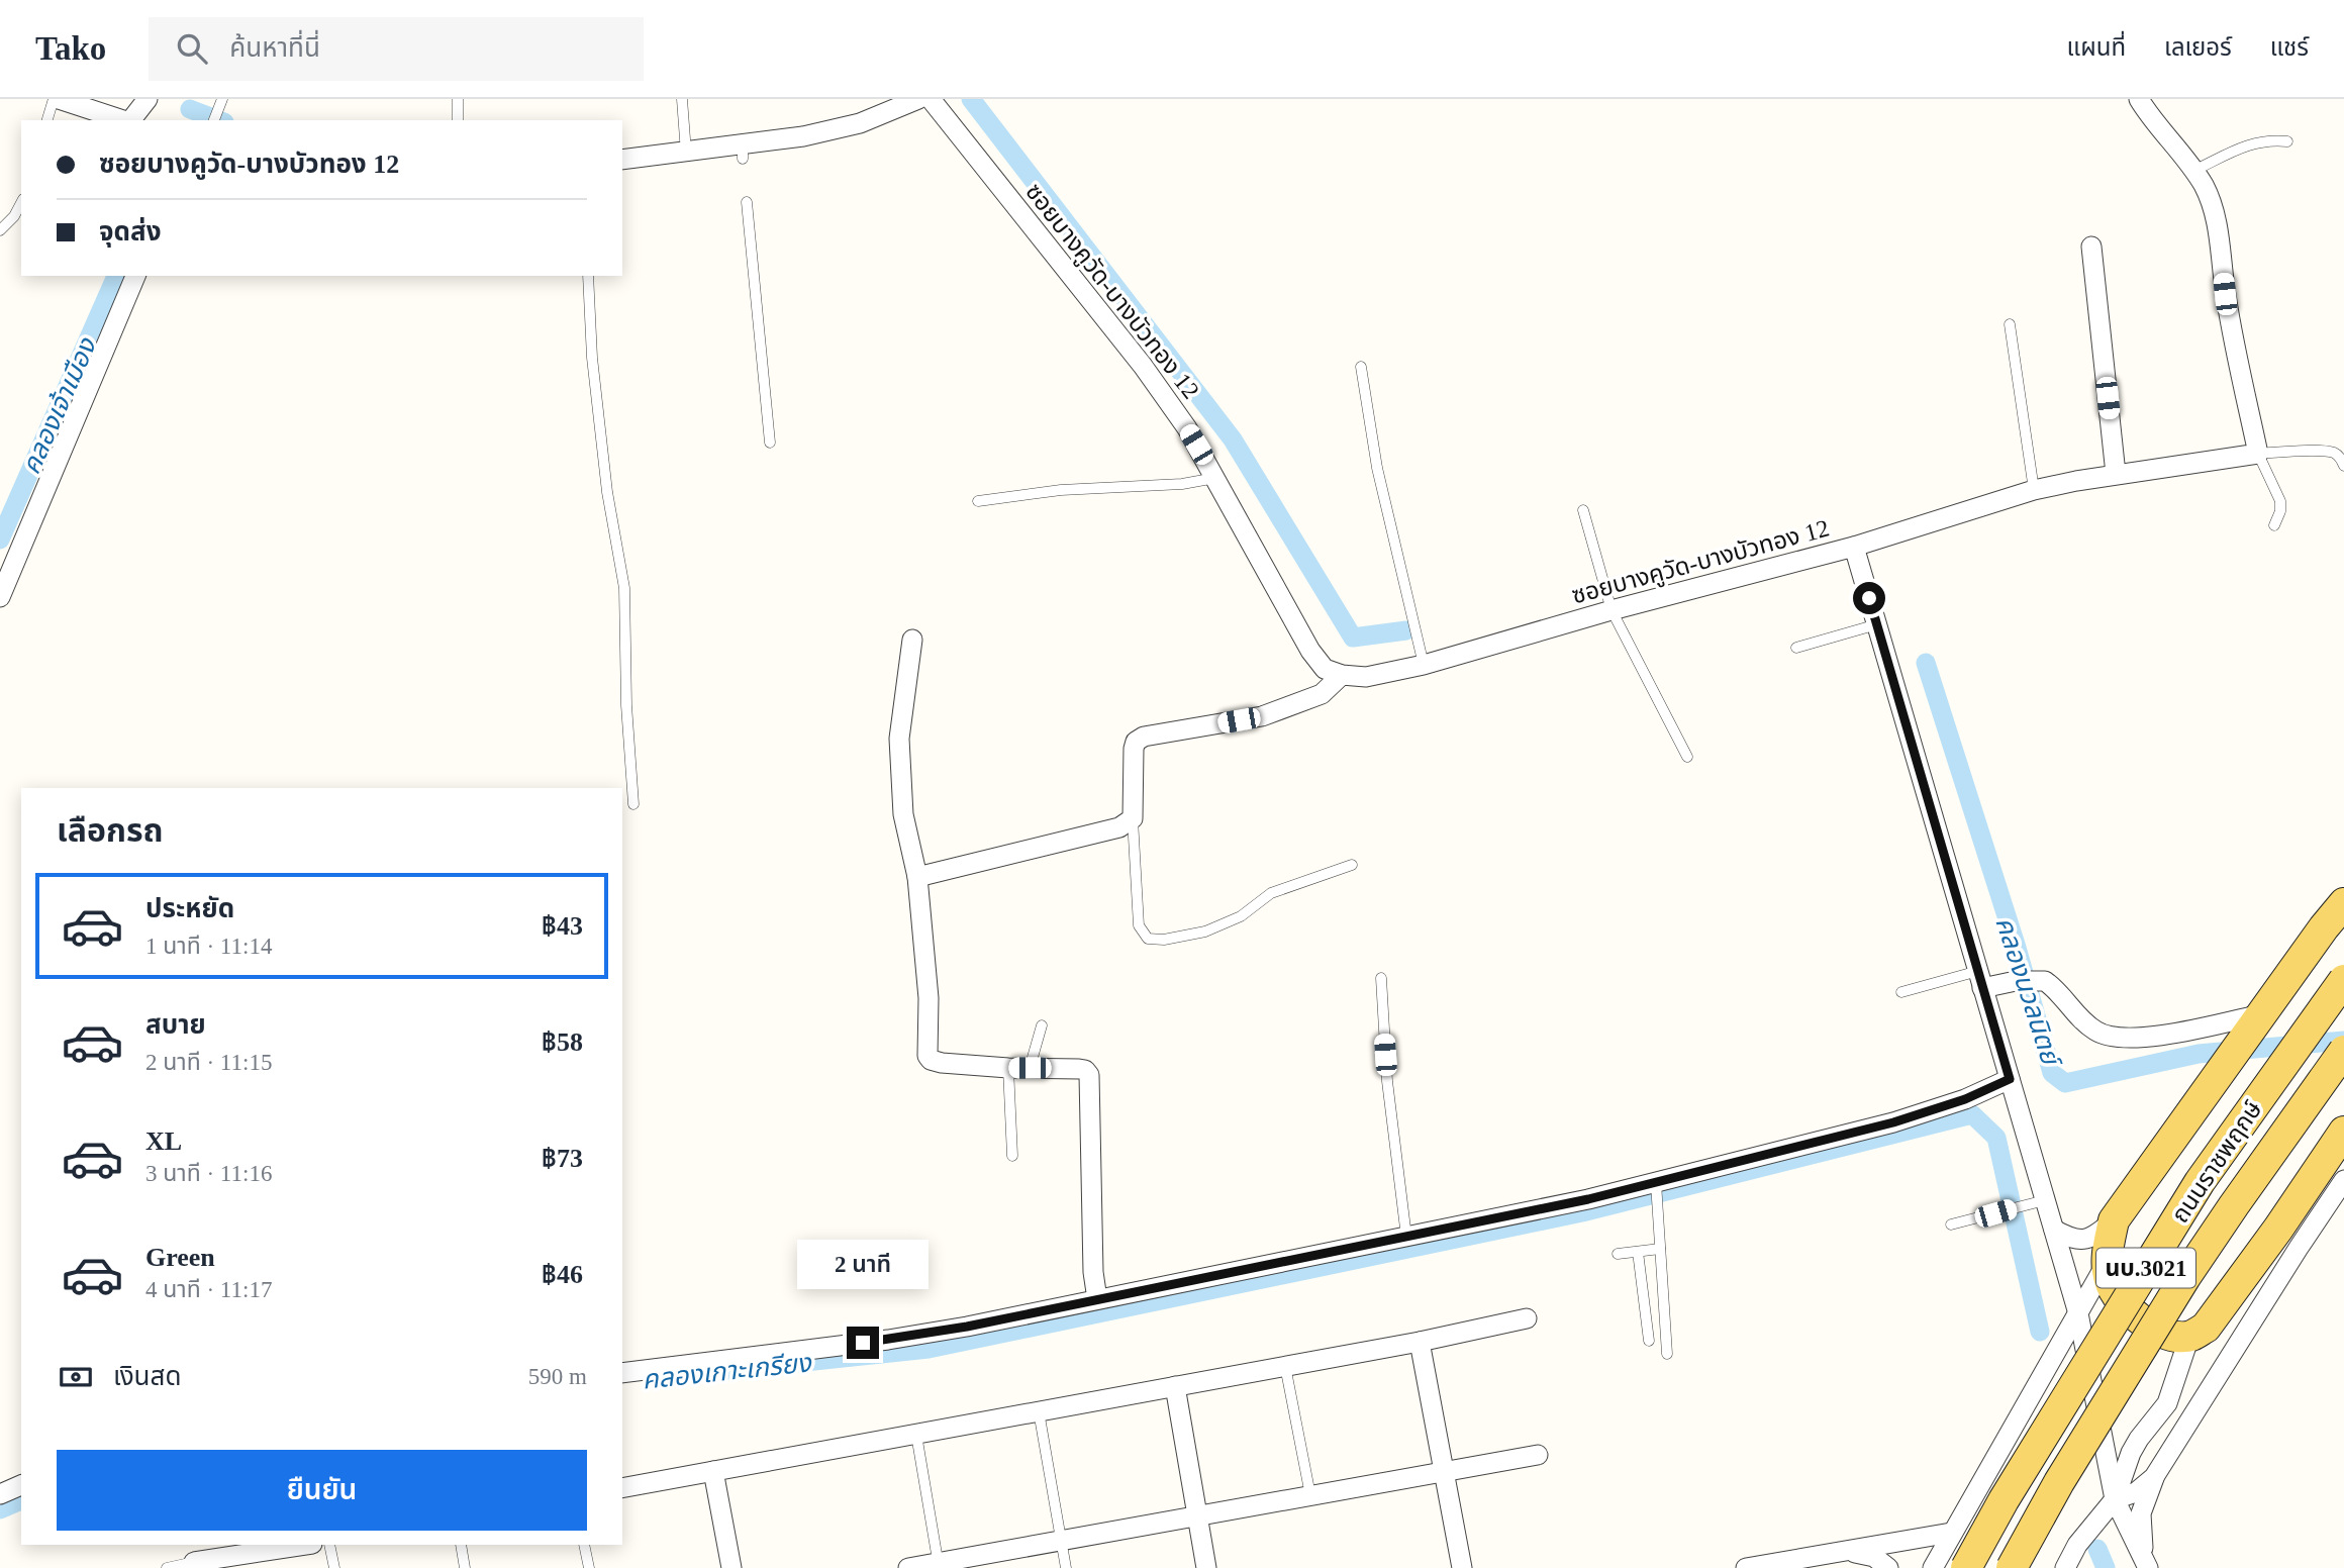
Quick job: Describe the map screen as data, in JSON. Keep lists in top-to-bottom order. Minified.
{"streets":{"main road":["ถนนราชพฤกษ์","นบ.3021"],"street":["ซอยบางคูวัด-บางบัวทอง 12"]},"water":["คลองเจ้าเมือง","คลองนวลนิตย์","คลองเกาะเกรียง"],"page":{"header":"Tako","search":"ค้นหาที่นี่","nav":["แผนที่","เลเยอร์","แชร์"],"banner":["ซอยบางคูวัด-บางบัวทอง 12","จุดส่ง"],"heading":"เลือกรถ","list":[{"name":"ประหยัด","note":"1 นาที · 11:14","value":"฿43"},{"name":"สบาย","note":"2 นาที · 11:15","value":"฿58"},{"name":"XL","note":"3 นาที · 11:16","value":"฿73"},{"name":"Green","note":"4 นาที · 11:17","value":"฿46"}],"bubble":"2 นาที","pay":["เงินสด","590 m"],"buttons":"ยืนยัน"}}
